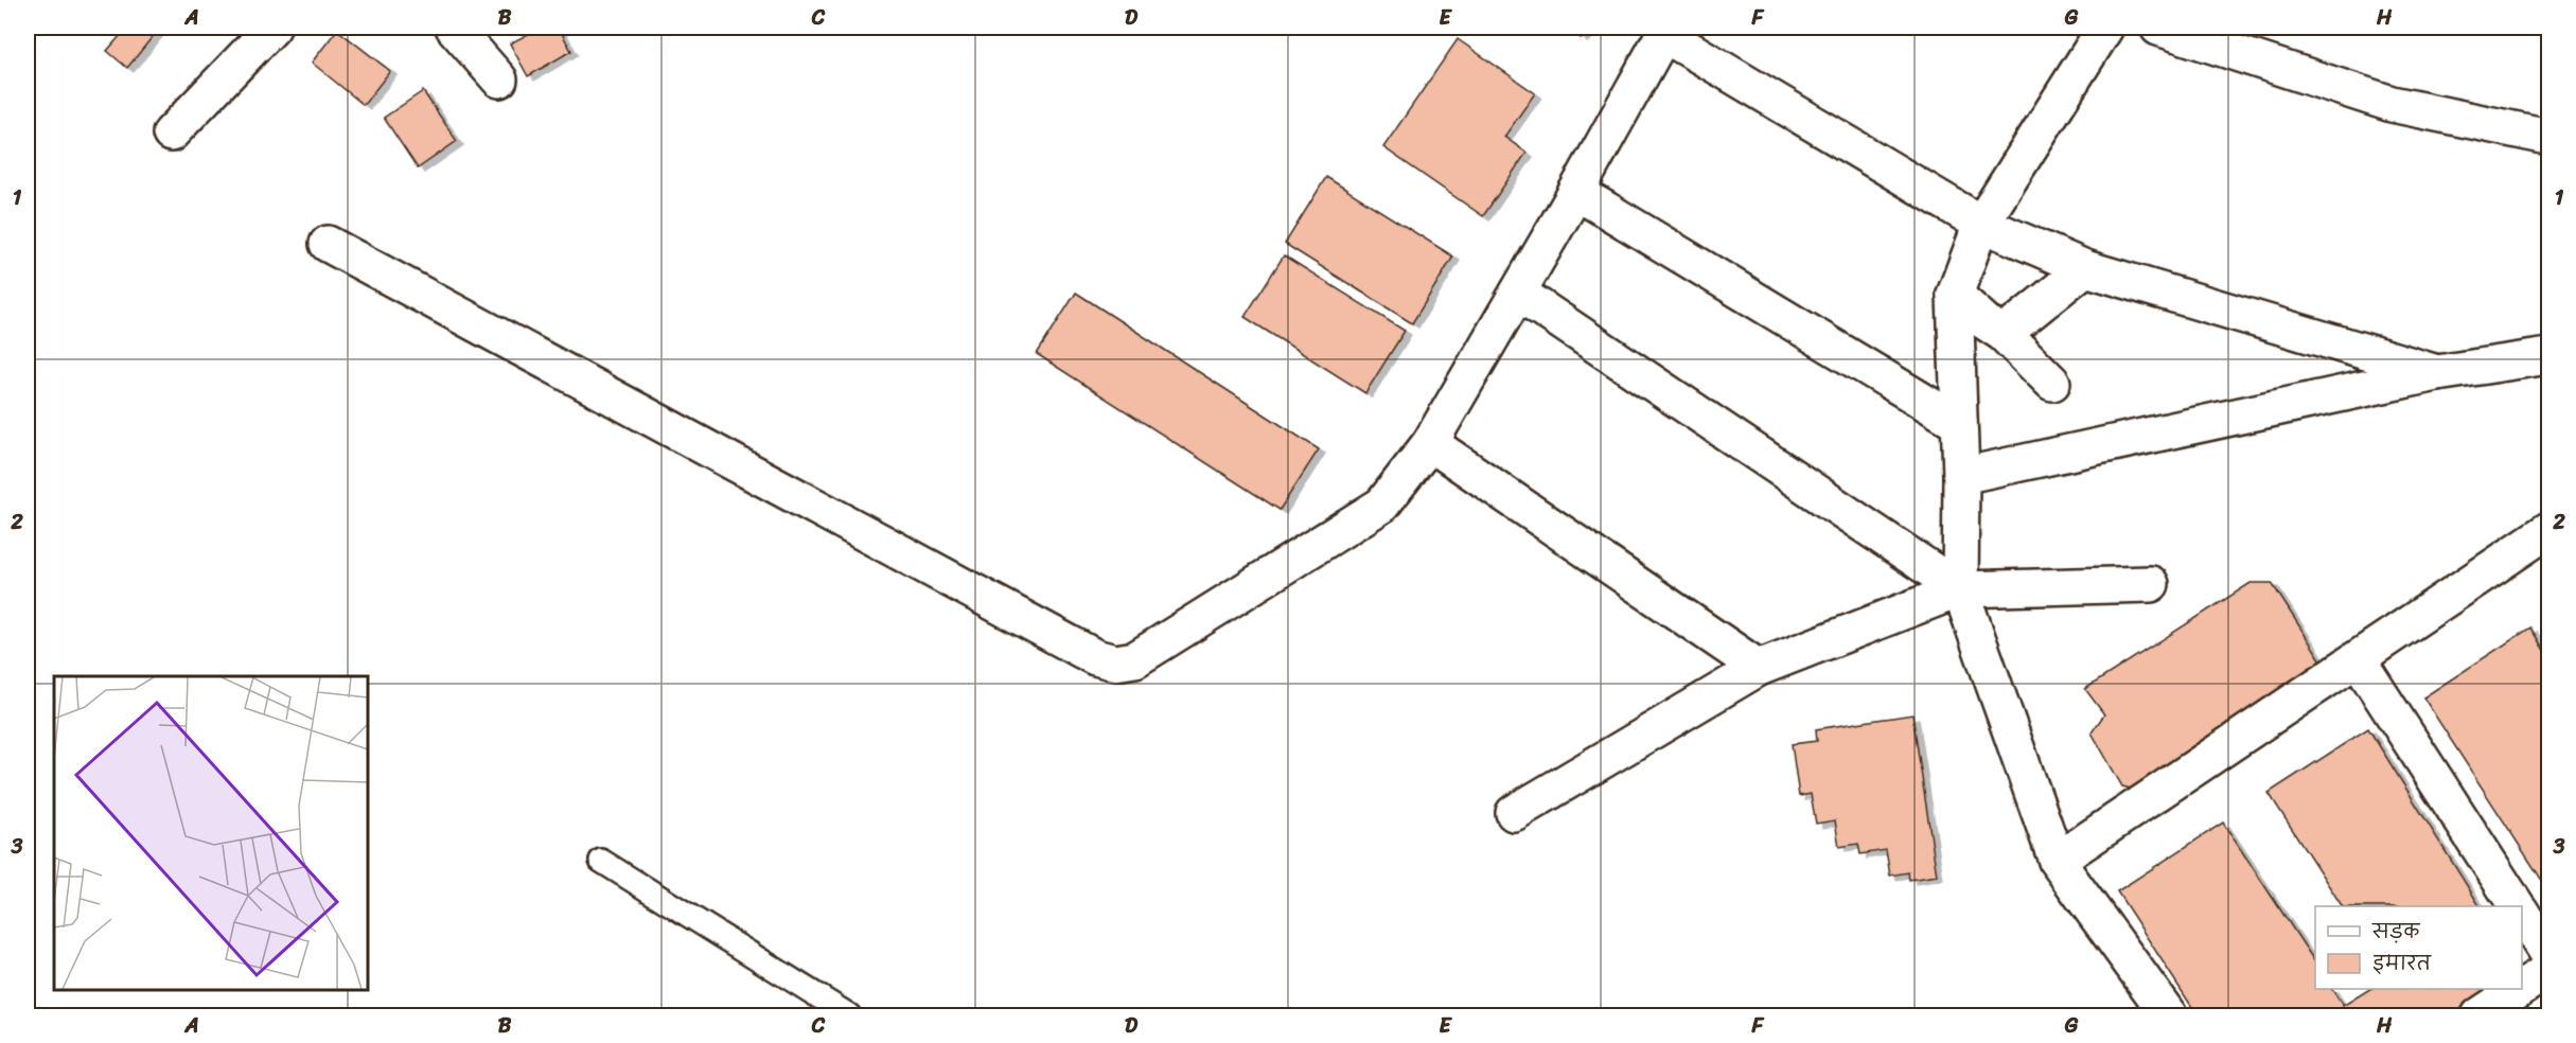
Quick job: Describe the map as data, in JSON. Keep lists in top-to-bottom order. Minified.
{"legend":["सड़क","इमारत"],"grid":{"columns":["A","B","C","D","E","F","G","H"],"rows":["1","2","3"]}}
